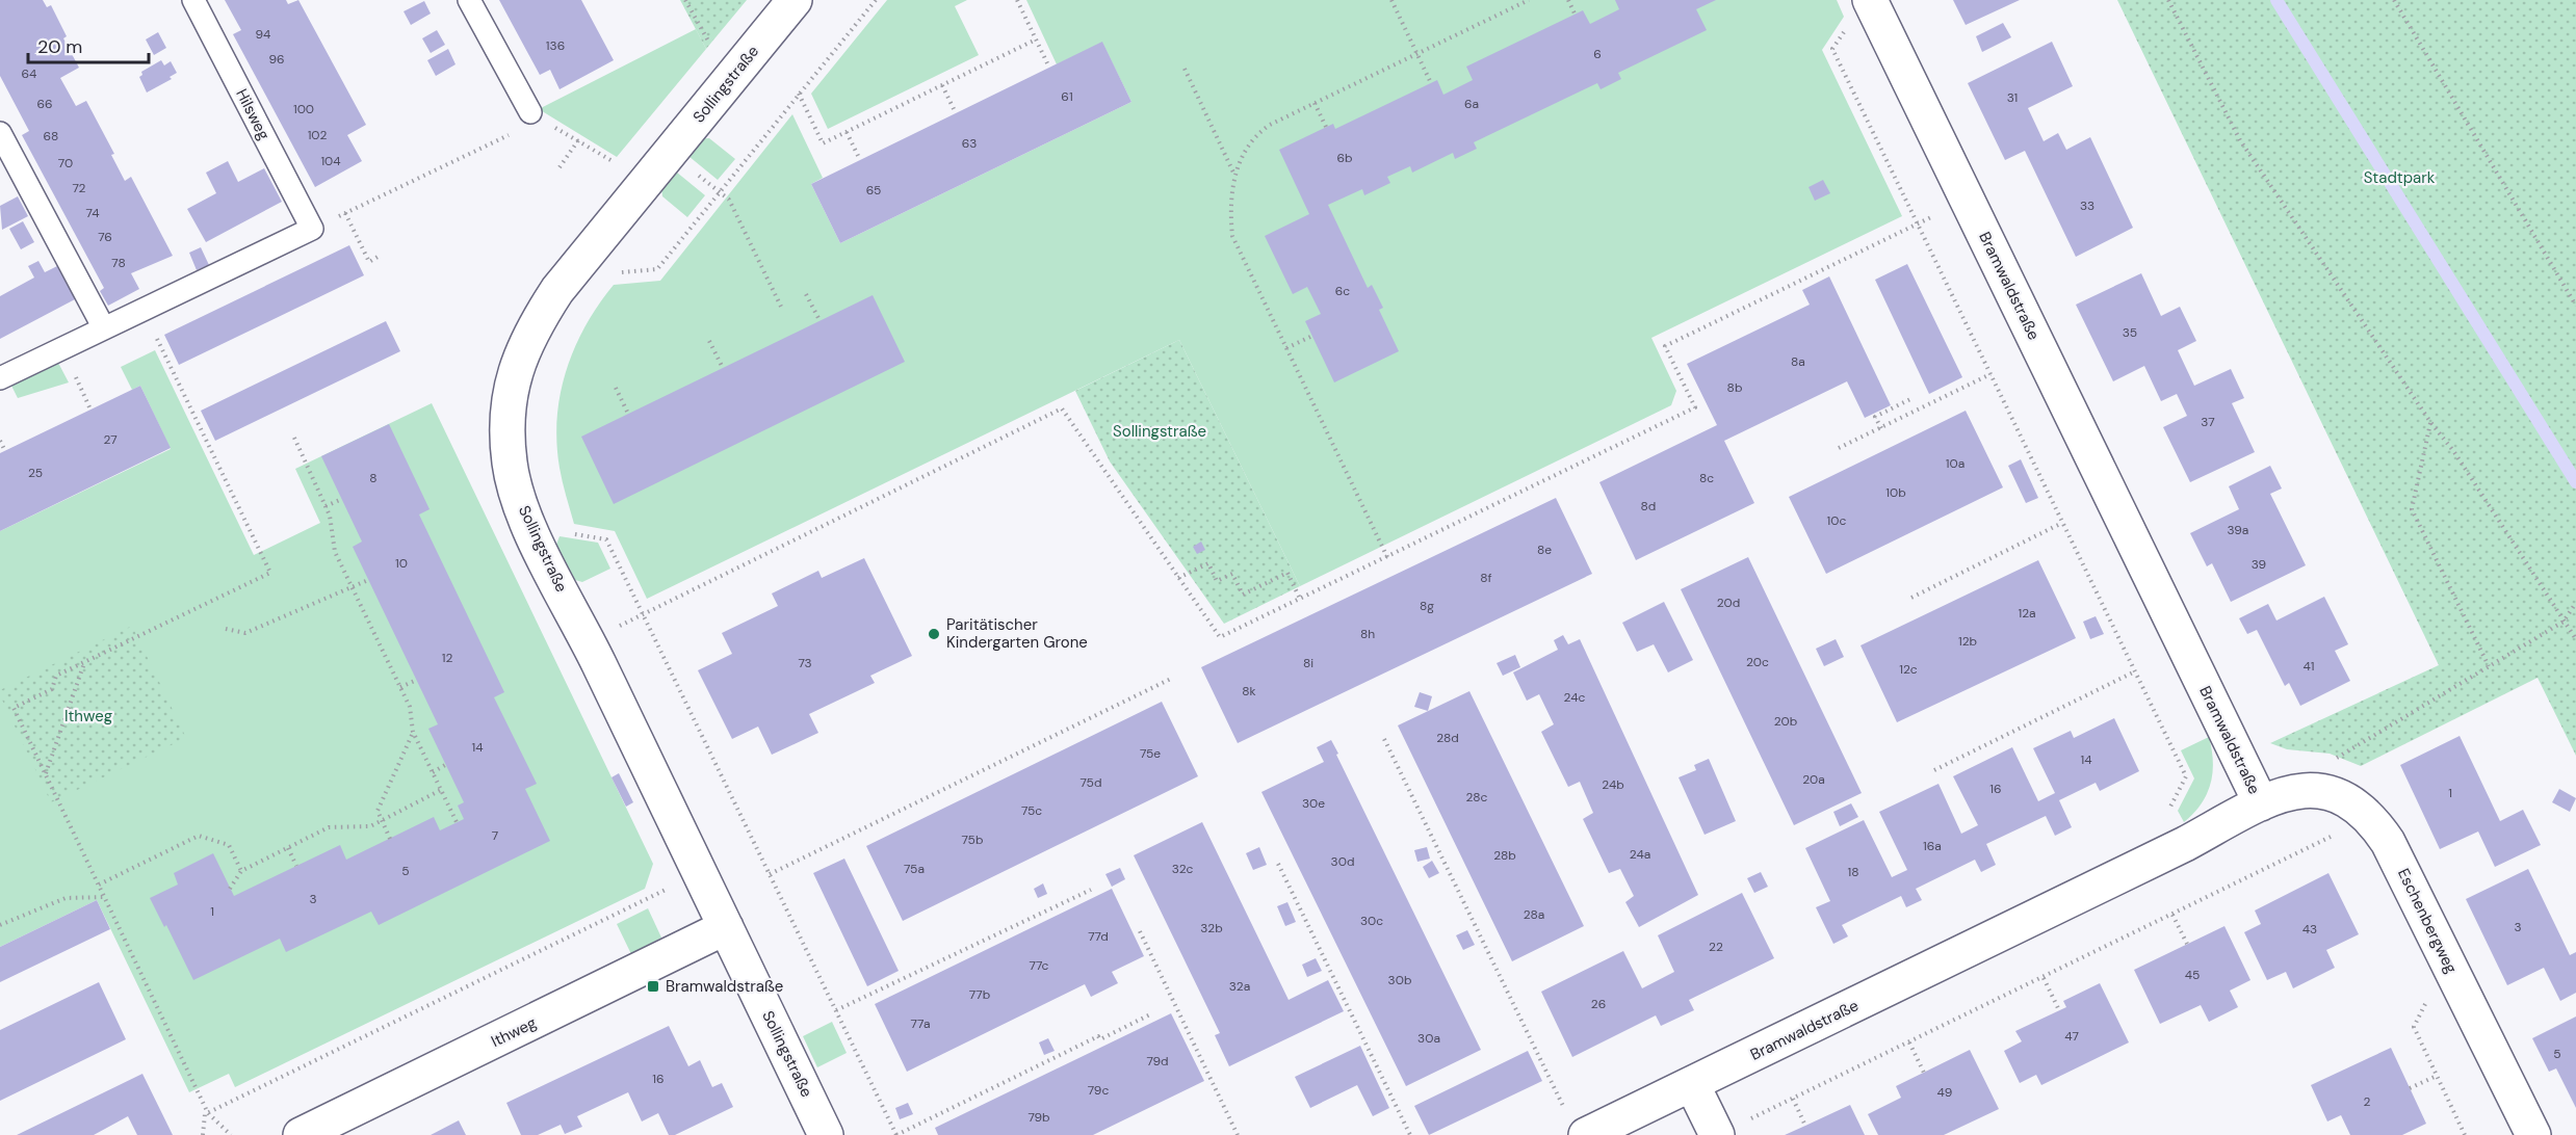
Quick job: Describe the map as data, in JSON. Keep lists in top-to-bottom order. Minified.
{"streets":{"street":["Sollingstraße","Bramwaldstraße","Eschenbergweg","Ithweg"],"lane":["Hilsweg"]},"crossings":[["Sollingstraße","Ithweg"]],"parks":["Stadtpark","Sollingstraße","Ithweg"],"places":{"other":["Paritätischer Kindergarten Grone"],"transit":["Bramwaldstraße"]},"house_numbers":["94","136","6","96","64","61","31","66","6a","100","102","68","63","6b","104","70","72","65","33","74","76","78","6c","35","8a","8b","37","27","10a","25","8","8c","10b","8d","10c","39a","8e","10","39","8f","20d","8g","12a","8h","12b","12","20c","73","8i","41","12c","8k","24c","20b","28d","14","75e","14","20a","75d","24b","16","1","28c","30e","75c","7","75b","16a","24a","28b","30d","75a","32c","5","18","3","1","28a","30c","3","32b","43","77d","22","77c","45","30b","32a","77b","26","77a","47","30a","5","79d","16","79c","49","2","79b"],"scale_bar":"20 m"}
